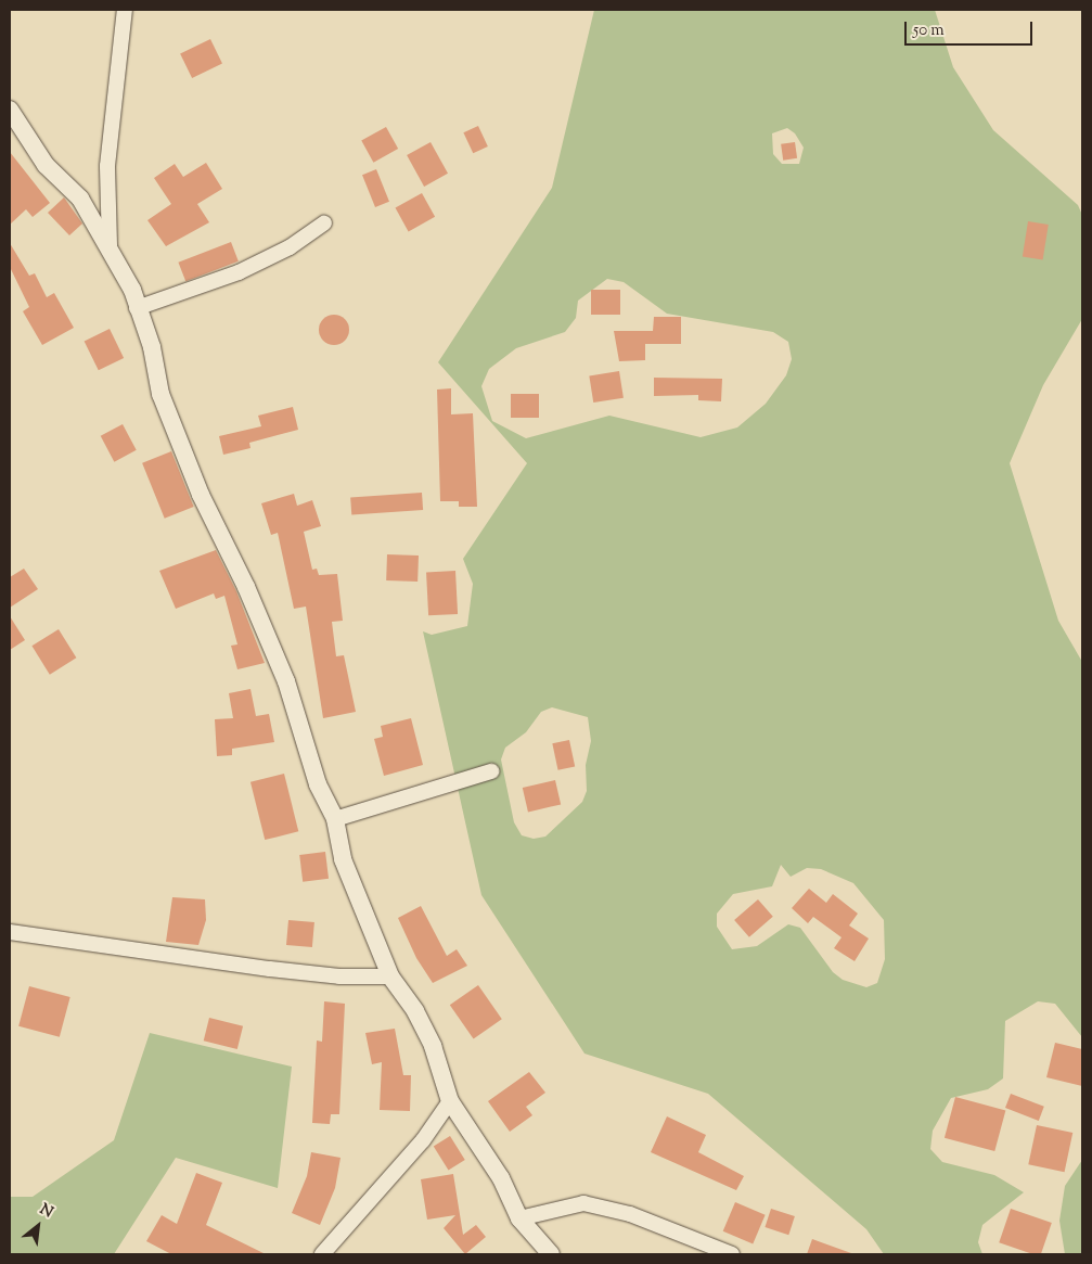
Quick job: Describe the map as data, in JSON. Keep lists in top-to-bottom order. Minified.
{"scale_bar":"50 m","north":"top right"}
